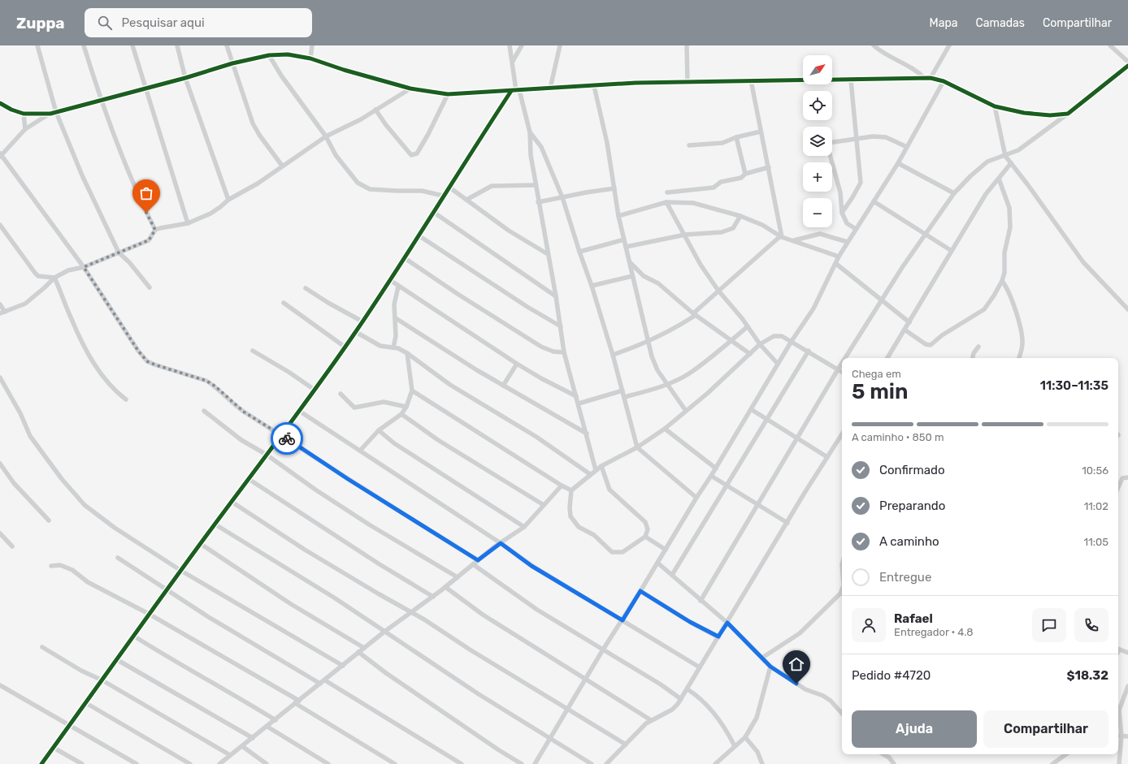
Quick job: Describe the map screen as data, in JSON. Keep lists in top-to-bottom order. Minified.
{"north":"top right","page":{"header":"Zuppa","search":"Pesquisar aqui","nav":["Mapa","Camadas","Compartilhar"],"map_buttons":["+","−"],"heading":["5 min","Chega em","11:30–11:35"],"panel":["Rafael","Entregador · 4.8","Pedido #4720","$18.32"],"bar":"A caminho · 850 m","list":[["Confirmado","10:56"],["Preparando","11:02"],["A caminho","11:05"],"Entregue"],"buttons":["Ajuda","Compartilhar"]}}
